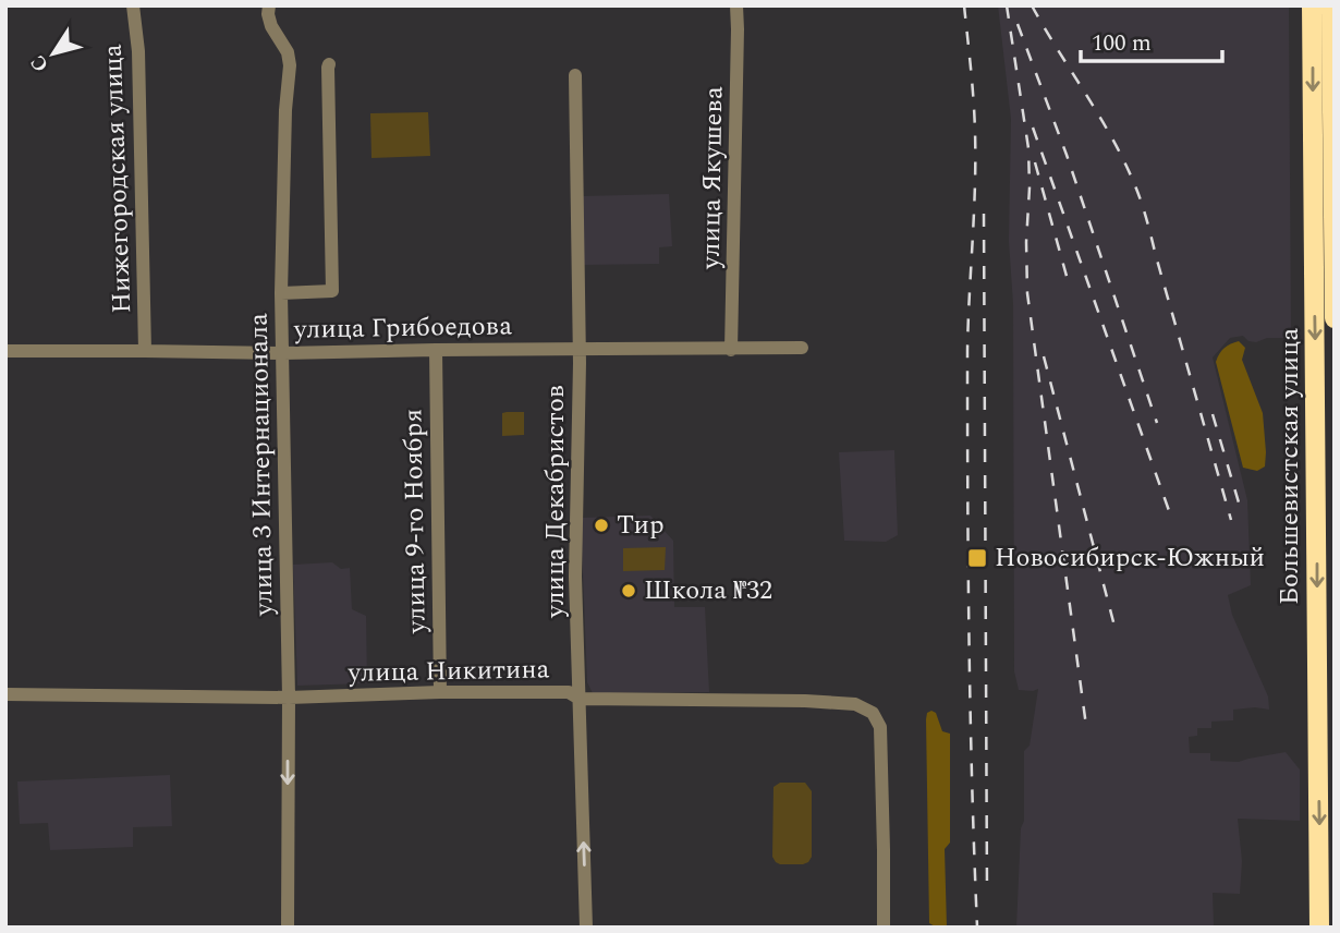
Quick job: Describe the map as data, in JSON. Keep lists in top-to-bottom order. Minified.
{"streets":{"highway":["Большевистская улица"],"street":["улица Якушева","Нижегородская улица","улица Грибоедова","улица 3 Интернационала","улица Декабристов","улица 9-го Ноября","улица Никитина"]},"crossings":[["улица Якушева","улица Грибоедова"],["Нижегородская улица","улица Грибоедова"],["улица Грибоедова","улица 3 Интернационала"],["улица Грибоедова","улица Декабристов"],["улица Грибоедова","улица 9-го Ноября"],["улица 3 Интернационала","улица Никитина"],["улица Декабристов","улица Никитина"],["улица 9-го Ноября","улица Никитина"]],"places":{"other":["Тир","Школа №32"],"transit":["Новосибирск-Южный"]},"scale_bar":"100 m","north":"bottom left"}
